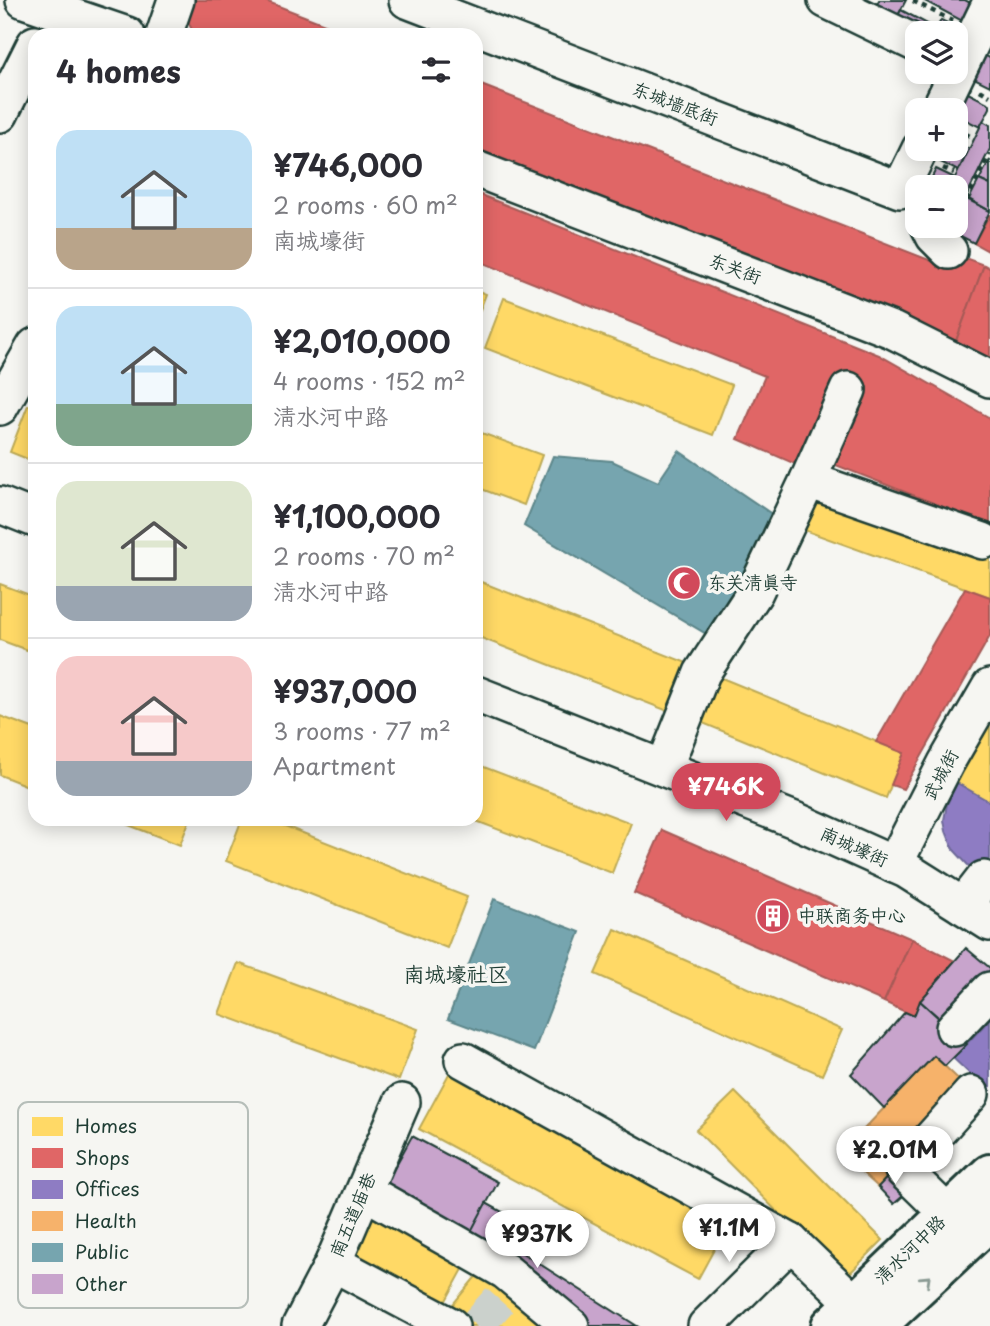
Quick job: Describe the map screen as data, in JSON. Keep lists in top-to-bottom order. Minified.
{"streets":{"main road":["清水河中路"],"street":["东城墙底街","东关街","武城街","南城壕街","南五道庙巷"]},"crossings":[["武城街","南城壕街"]],"districts":["南城壕社区"],"places":{"mosque":["东关清真寺"],"building":["中联商务中心"]},"legend":["Homes","Shops","Offices","Health","Public","Other"],"page":{"map_buttons":["+","−"],"heading":"4 homes","list":[{"name":"¥746,000","note":"2 rooms · 60 m² · 南城壕街"},{"name":"¥2,010,000","note":"4 rooms · 152 m² · 清水河中路"},{"name":"¥1,100,000","note":"2 rooms · 70 m² · 清水河中路"},{"name":"¥937,000","note":"3 rooms · 77 m² · Apartment"}],"price":["¥746K","¥2.01M","¥1.1M","¥937K"]}}
